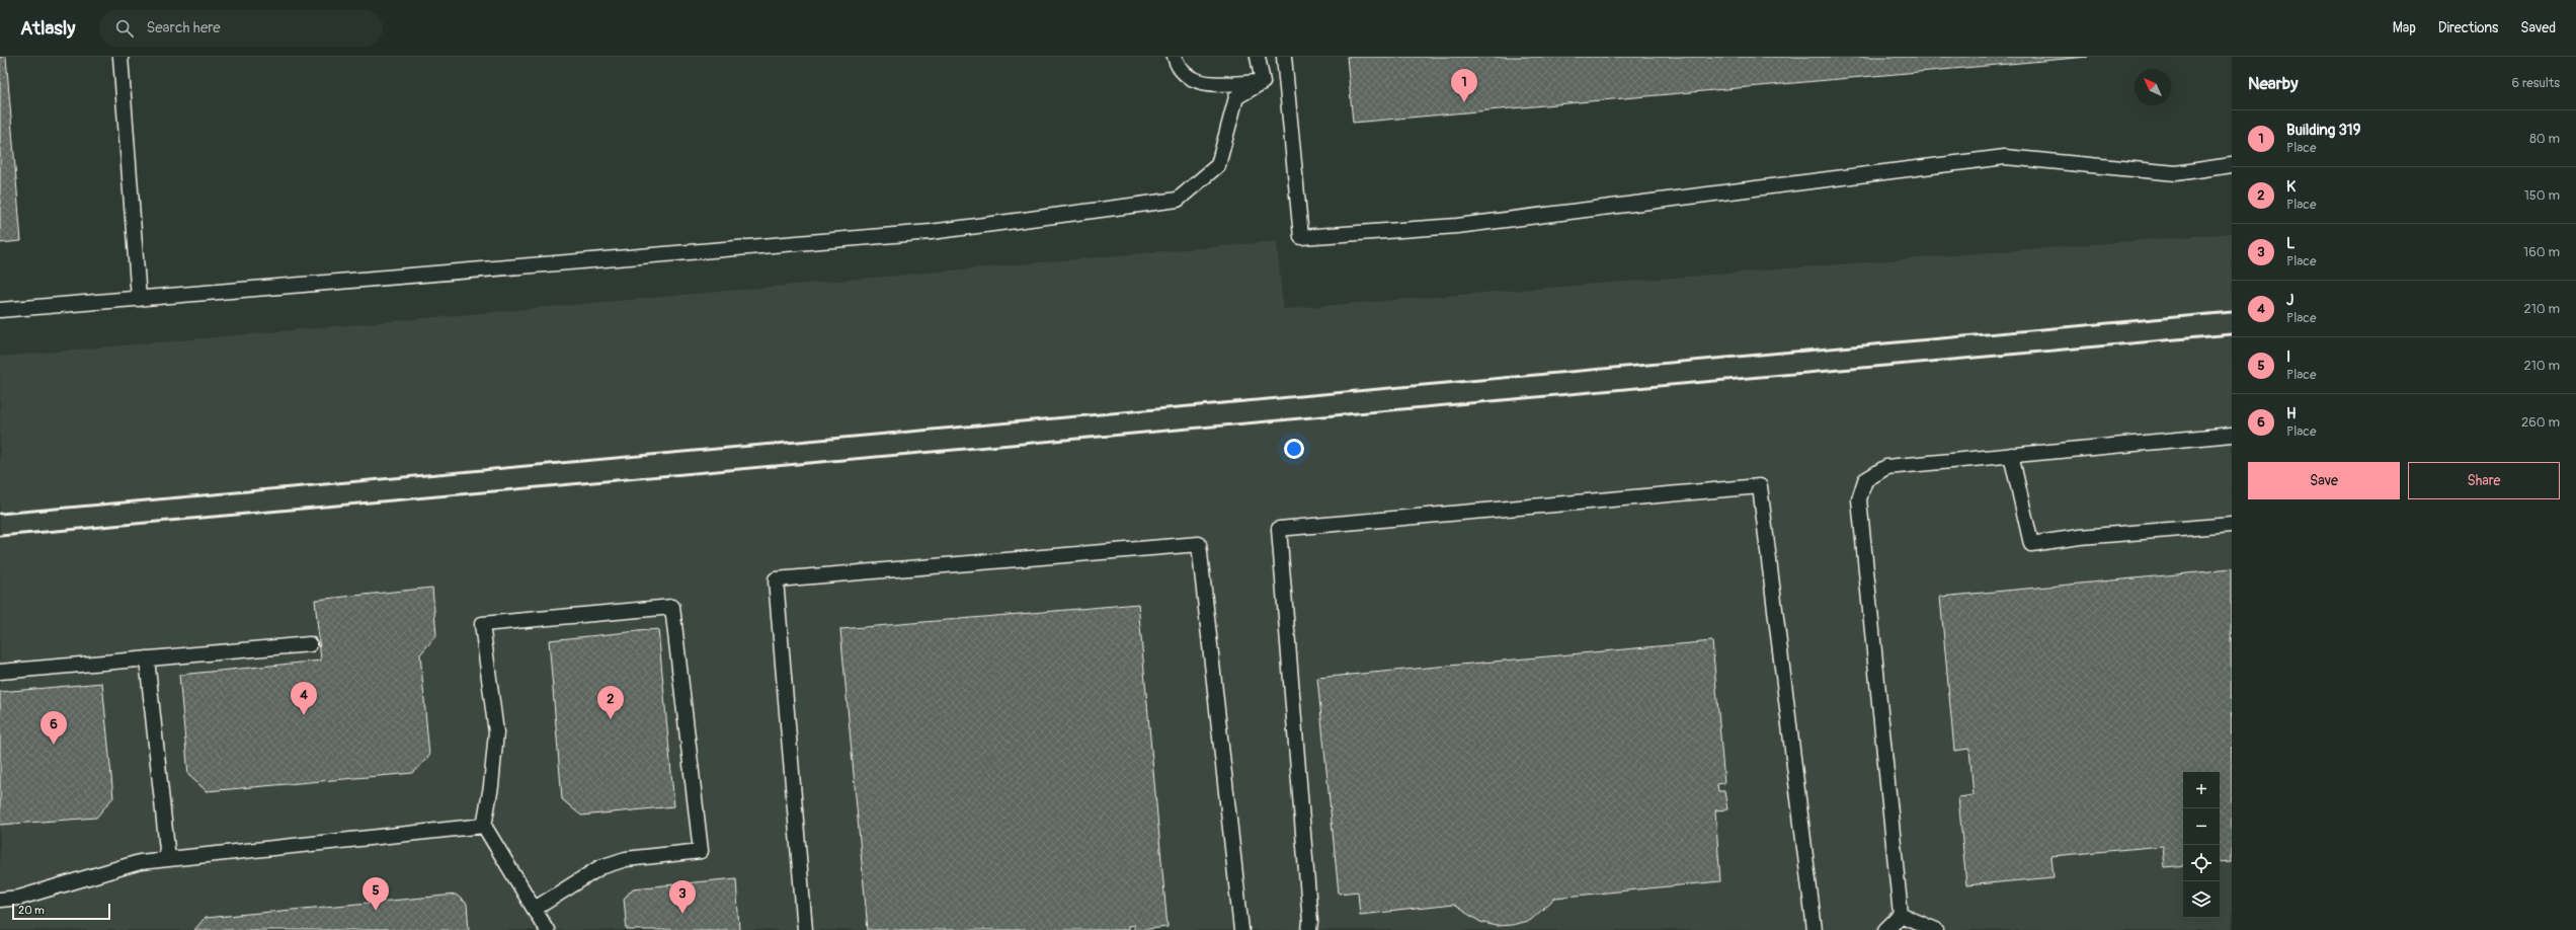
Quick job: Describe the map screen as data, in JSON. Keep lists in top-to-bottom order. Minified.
{"scale_bar":"20 m","north":"top left","page":{"header":"Atlasly","search":"Search here","nav":["Map","Directions","Saved"],"heading":["Nearby","6 results"],"pins":["1","4","2","6","5","3"],"list":[{"mark":"1","name":"Building 319","note":"Place","value":"80 m"},{"mark":"2","name":"K","note":"Place","value":"150 m"},{"mark":"3","name":"L","note":"Place","value":"160 m"},{"mark":"4","name":"J","note":"Place","value":"210 m"},{"mark":"5","name":"I","note":"Place","value":"210 m"},{"mark":"6","name":"H","note":"Place","value":"260 m"}],"buttons":["Save","Share"],"map_buttons":["+","−"],"scale":"20 m"}}
